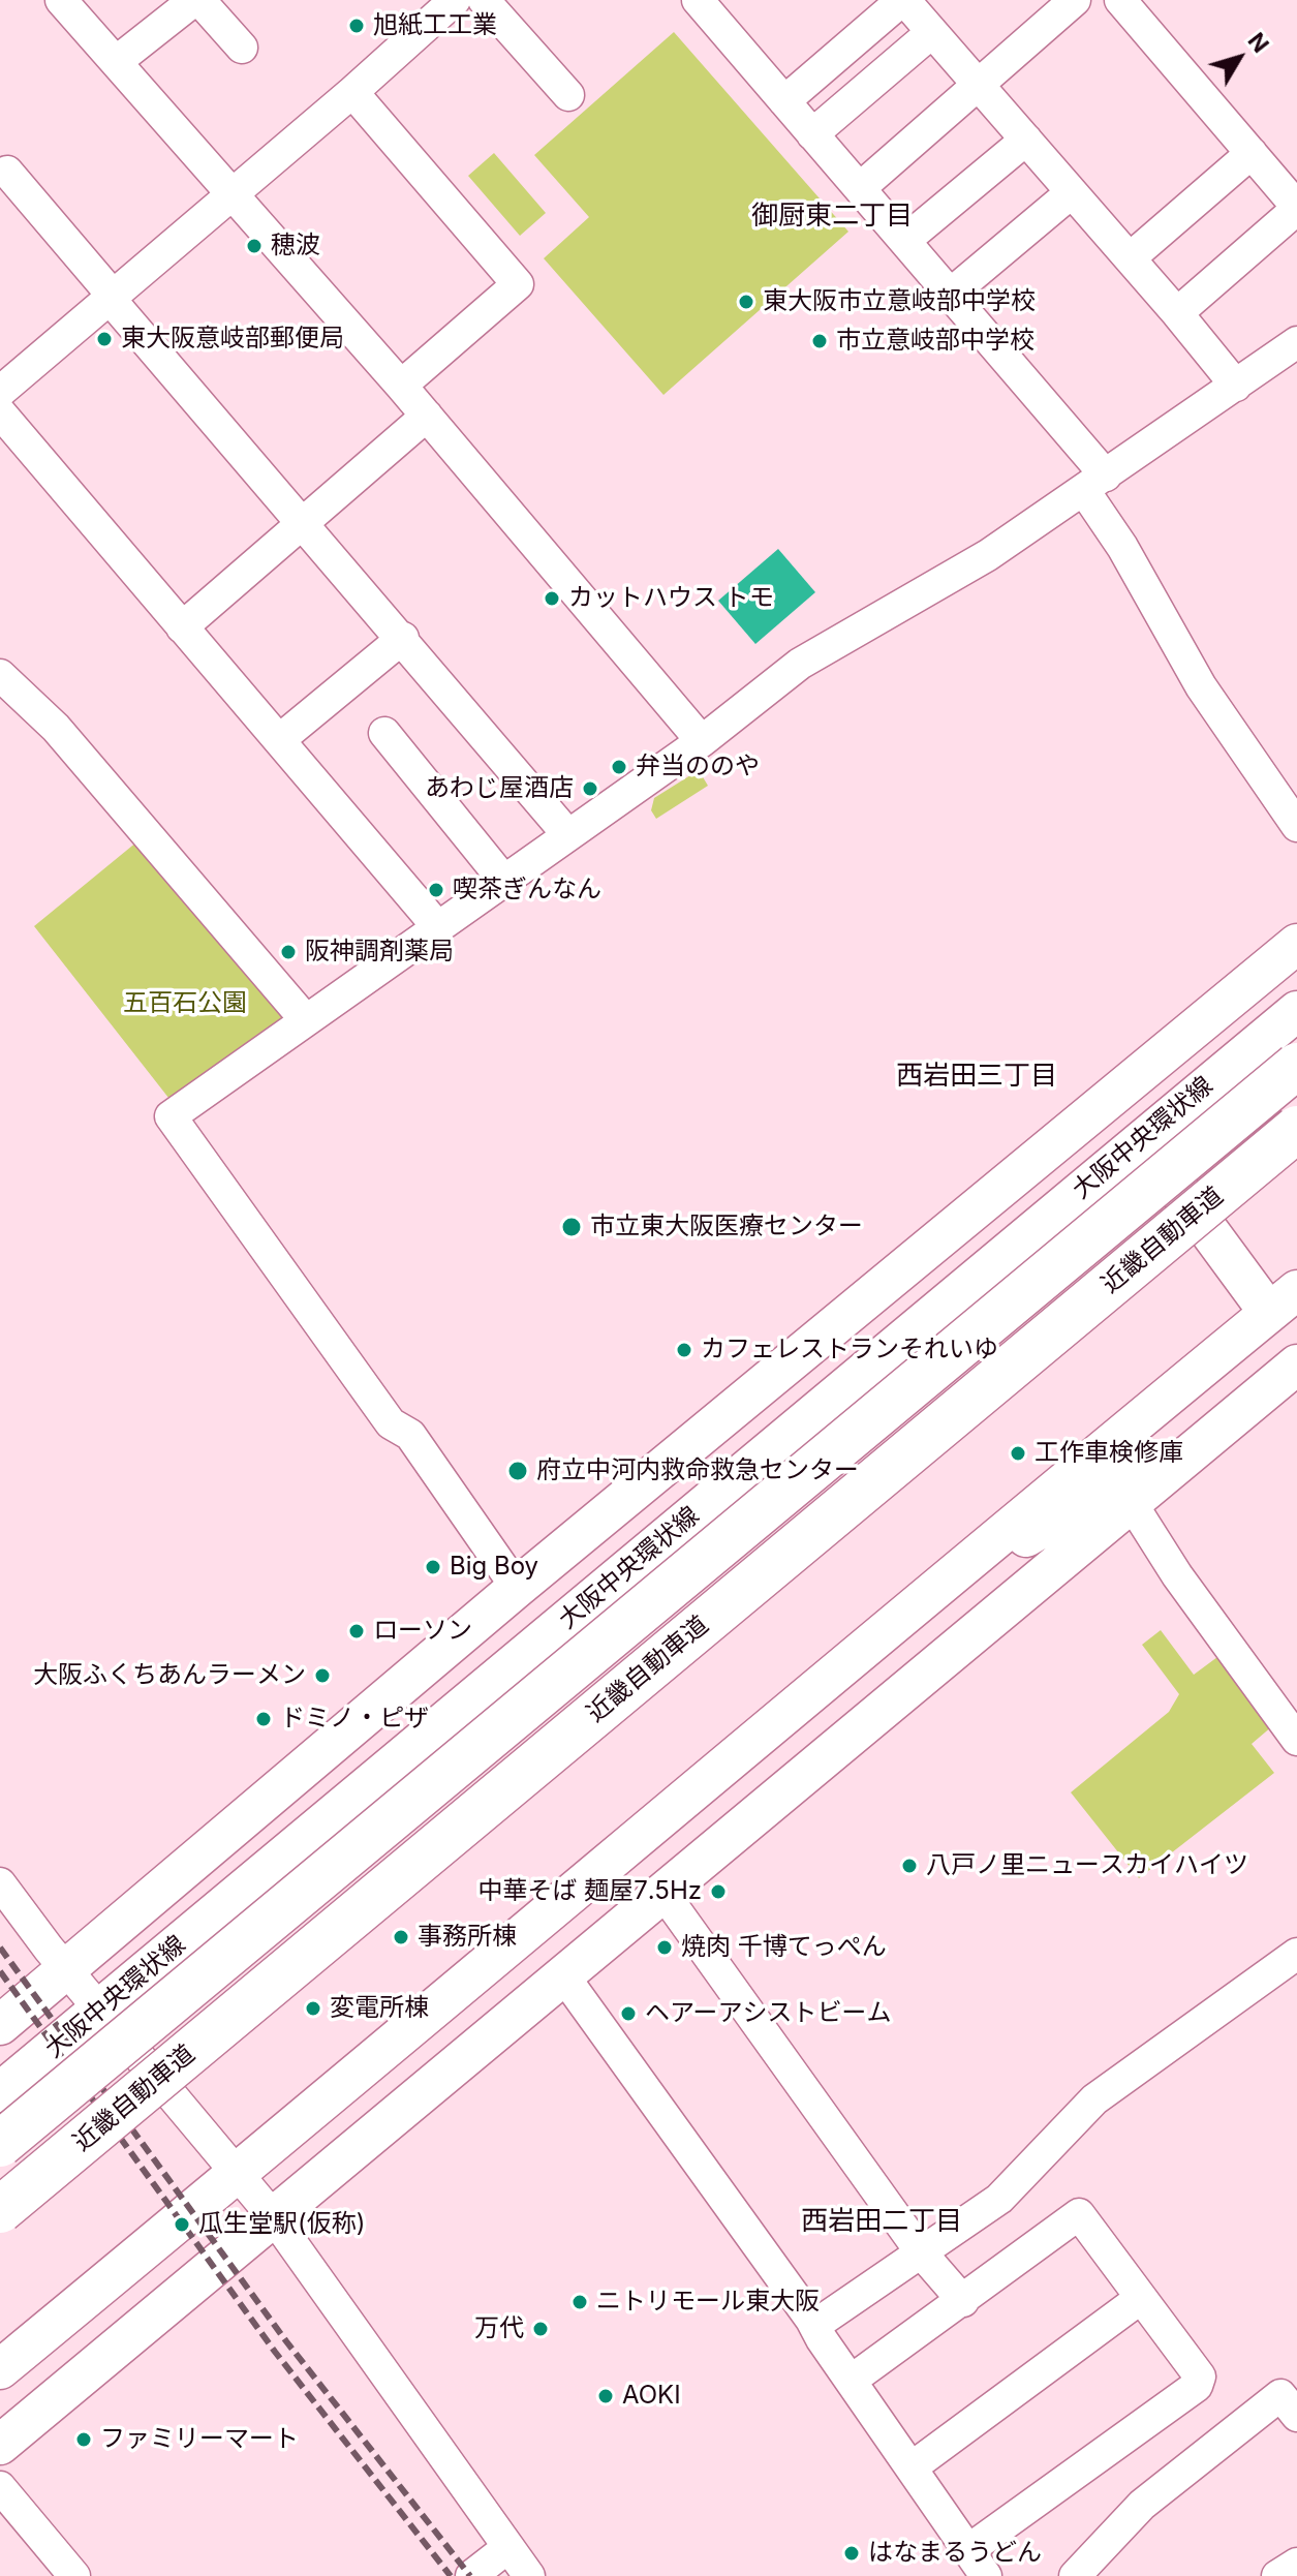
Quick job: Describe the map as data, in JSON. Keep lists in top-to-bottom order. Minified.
{"streets":{"highway":["近畿自動車道"],"main road":["大阪中央環状線"]},"districts":["御厨東二丁目","西岩田三丁目","西岩田二丁目"],"parks":["五百石公園"],"places":["旭紙工工業","穂波","東大阪市立意岐部中学校","東大阪意岐部郵便局","市立意岐部中学校","カットハウス トモ","弁当ののや","あわじ屋酒店","喫茶ぎんなん","阪神調剤薬局","市立東大阪医療センター","カフェレストランそれいゆ","工作車検修庫","府立中河内救命救急センター","Big Boy","ローソン","大阪ふくちあんラーメン","ドミノ・ピザ","八戸ノ里ニュースカイハイツ","中華そば 麺屋7.5Hz","事務所棟","焼肉 千博てっぺん","変電所棟","ヘアーアシストビーム","瓜生堂駅(仮称)","ニトリモール東大阪","万代","AOKI","ファミリーマート","はなまるうどん"],"north":"top right"}
